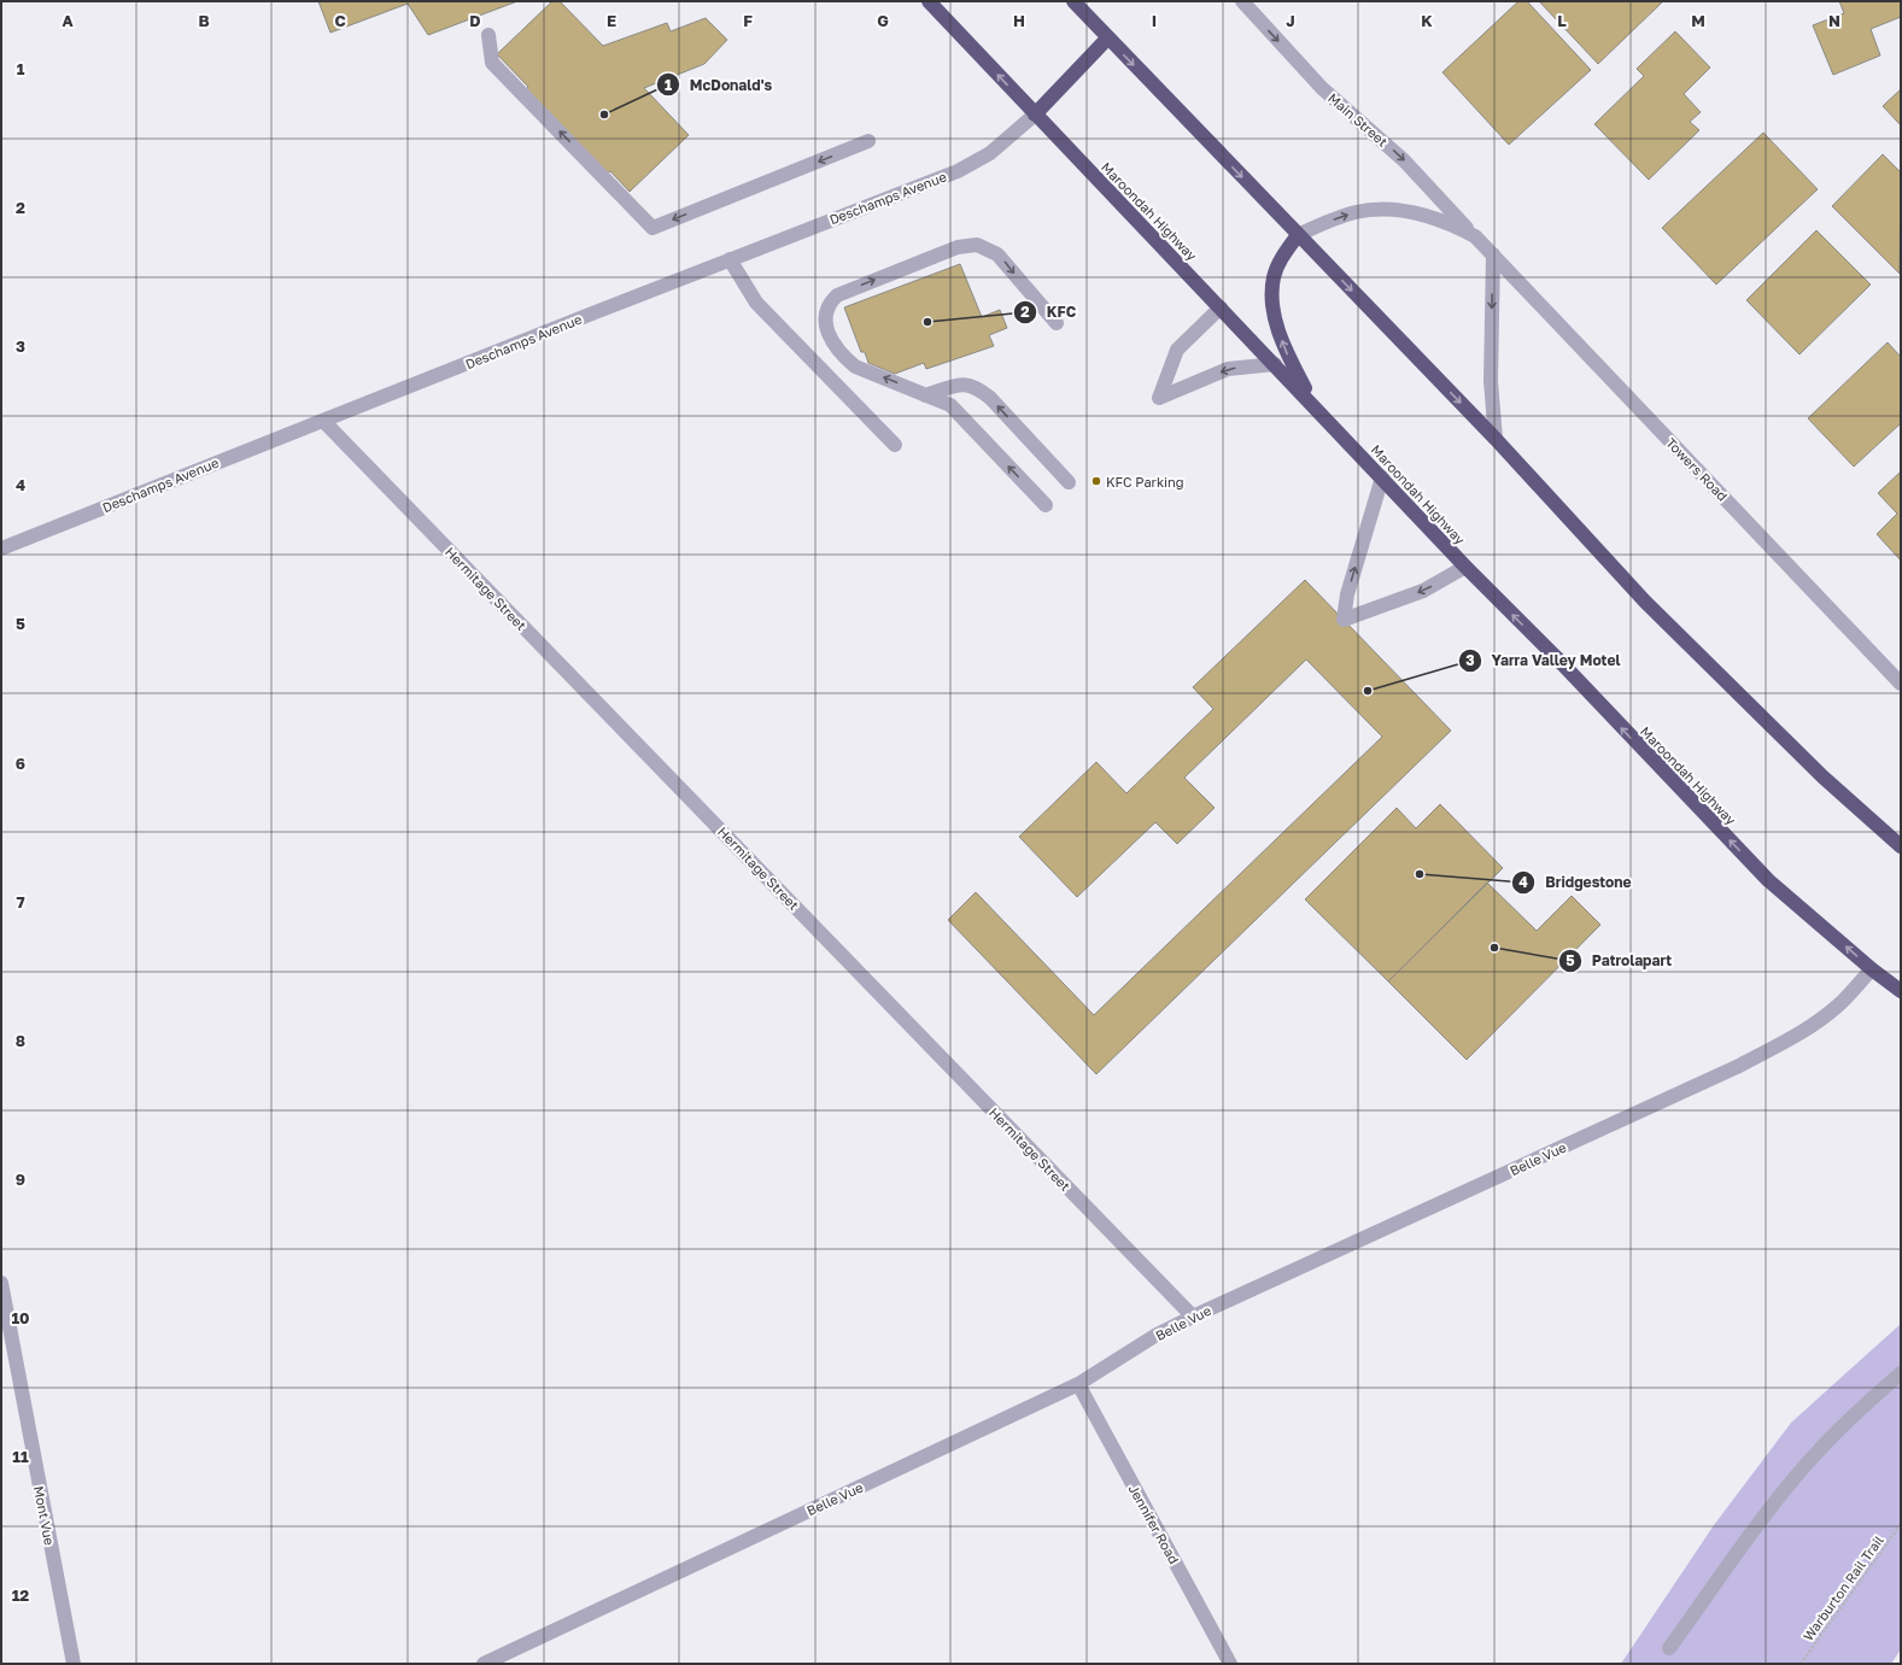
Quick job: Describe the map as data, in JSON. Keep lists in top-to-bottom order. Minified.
{"streets":{"highway":["Maroondah Highway"],"street":["Main Street","Deschamps Avenue","Towers Road","Hermitage Street","Belle Vue","Mont Vue","Jennifer Road"],"path":["Warburton Rail Trail"]},"crossings":[["Main Street","Towers Road"],["Deschamps Avenue","Maroondah Highway"],["Deschamps Avenue","Hermitage Street"],["Maroondah Highway","Belle Vue"],["Hermitage Street","Belle Vue"],["Belle Vue","Jennifer Road"]],"one_way":["Main Street"],"places":["McDonald's","KFC","KFC Parking","Yarra Valley Motel","Bridgestone","Patrolapart"],"grid":{"columns":["A","B","C","D","E","F","G","H","I","J","K","L","M","N"],"rows":["1","2","3","4","5","6","7","8","9","10","11","12"]}}
